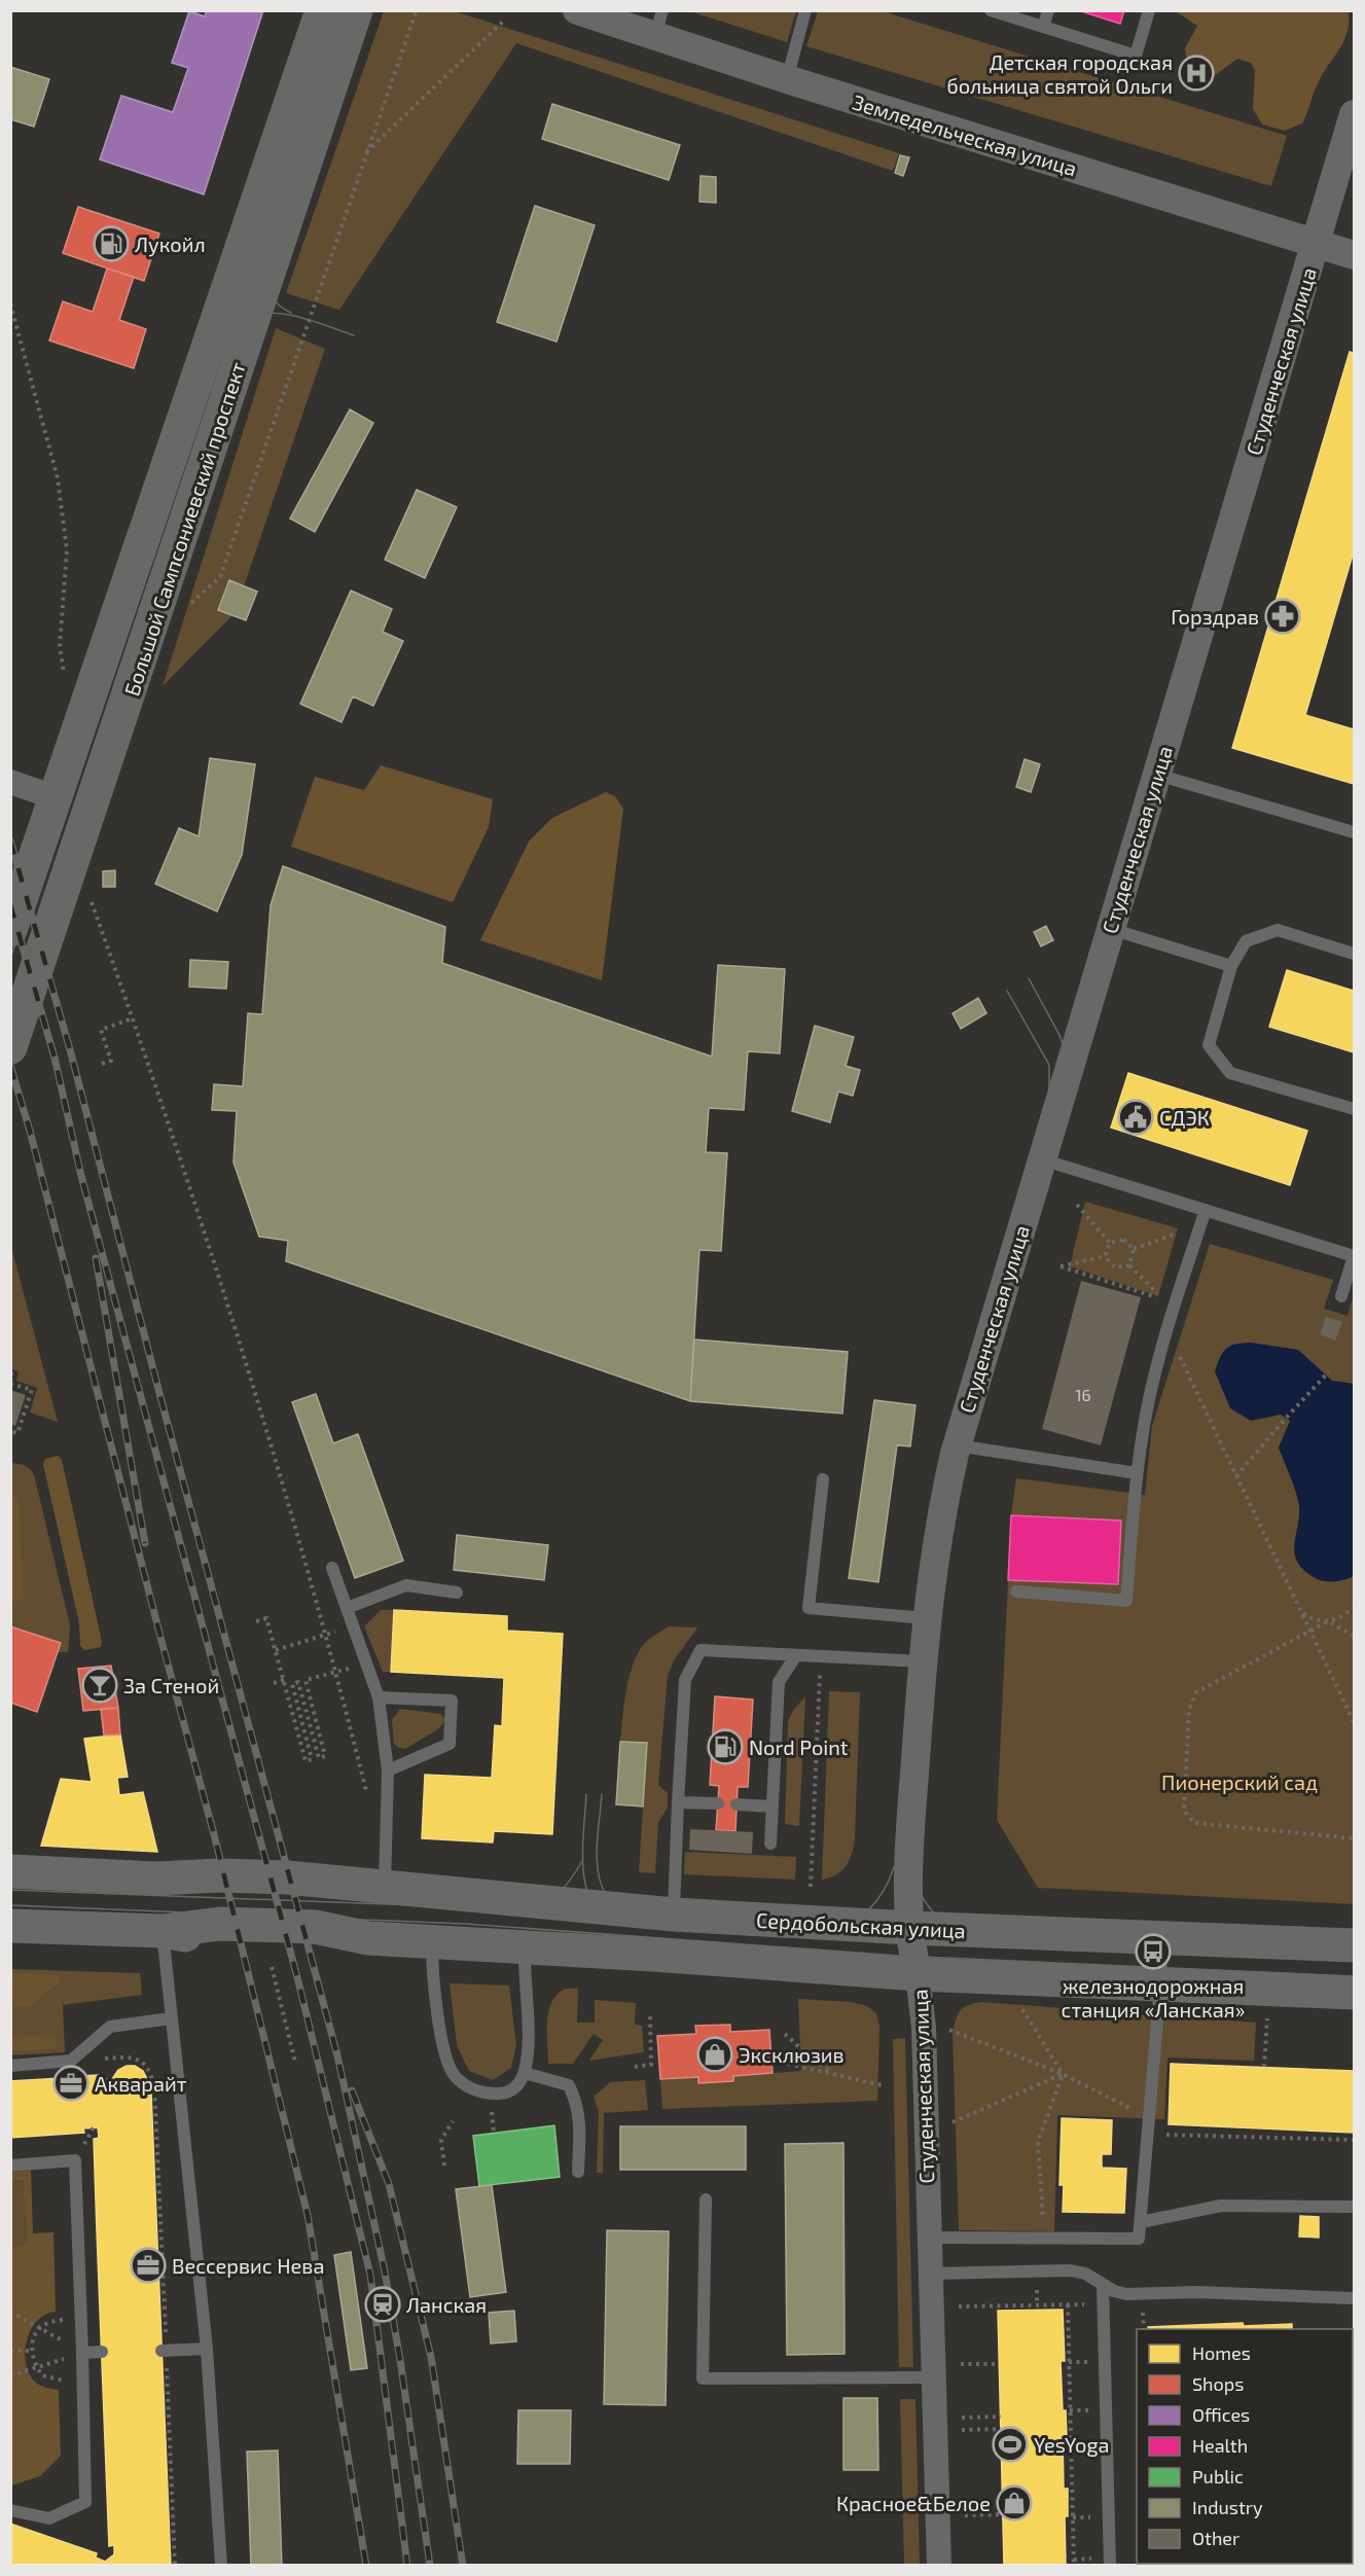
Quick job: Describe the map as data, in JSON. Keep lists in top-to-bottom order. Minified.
{"streets":{"main road":["Большой Сампсониевский проспект","Сердобольская улица"],"street":["Земледельческая улица","Студенческая улица"]},"crossings":[["Земледельческая улица","Студенческая улица"],["Студенческая улица","Сердобольская улица"]],"parks":["Пионерский сад"],"places":{"hospital":["Детская городская больница святой Ольги"],"fuel station":["Лукойл","Nord Point"],"pharmacy":["Горздрав"],"public building":["СДЭК"],"bar":["За Стеной"],"bus stop":["железнодорожная станция «Ланская»"],"shop":["Эксклюзив","Красное&Белое"],"office":["Акварайт","Вессервис Нева"],"station":["Ланская"],"sports":["YesYoga"]},"house_numbers":["16"],"legend":["Homes","Shops","Offices","Health","Public","Industry","Other"]}
